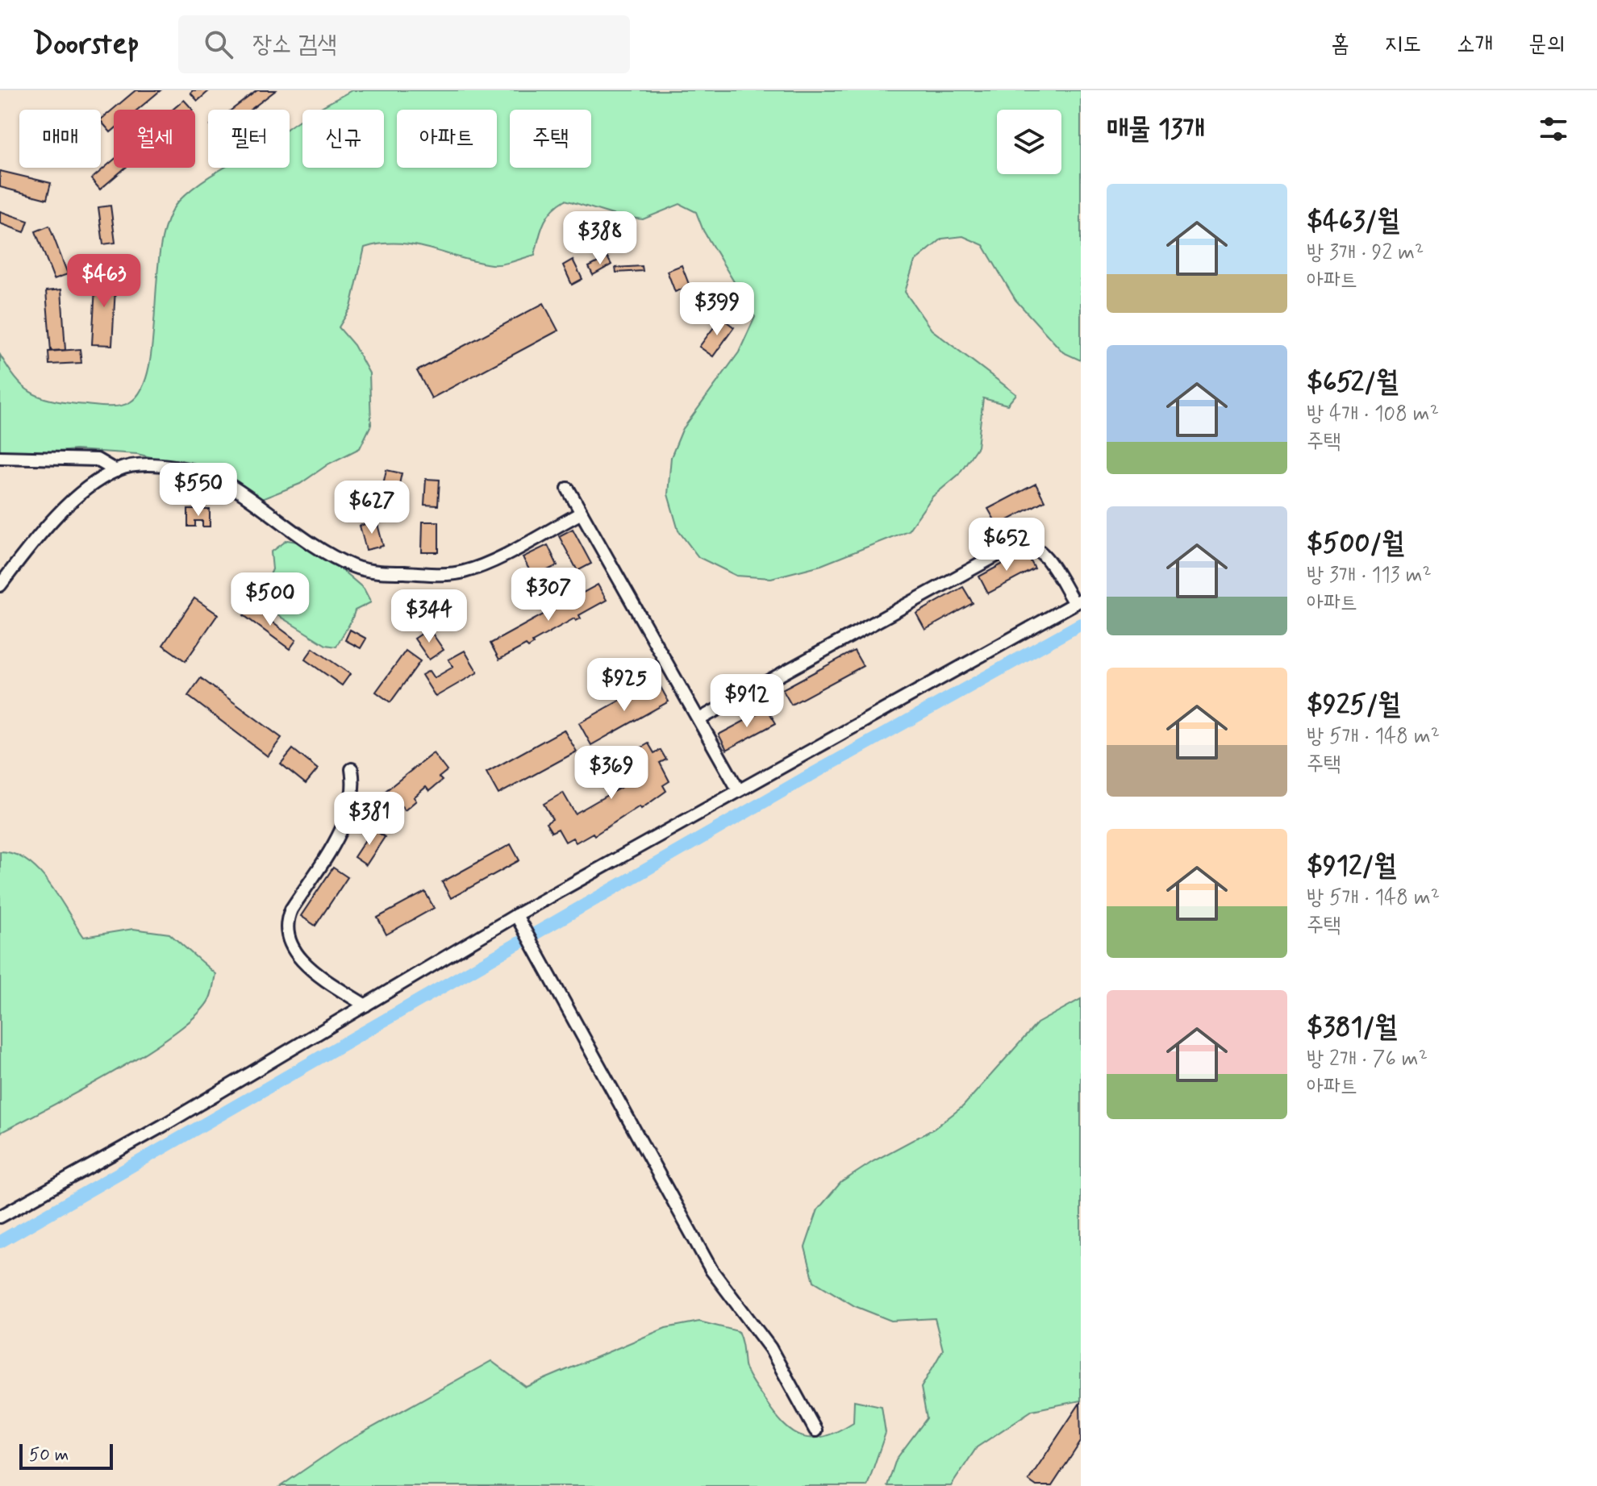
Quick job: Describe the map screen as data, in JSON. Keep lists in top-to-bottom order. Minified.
{"scale_bar":"50 m","page":{"header":"Doorstep","search":"장소 검색","nav":["홈","지도","소개","문의"],"heading":"매물 13개","chip":["매매","월세","필터","신규","아파트","주택"],"list":[{"name":"$463/월","note":"방 3개 · 92 m² · 아파트"},{"name":"$652/월","note":"방 4개 · 108 m² · 주택"},{"name":"$500/월","note":"방 3개 · 113 m² · 아파트"},{"name":"$925/월","note":"방 5개 · 148 m² · 주택"},{"name":"$912/월","note":"방 5개 · 148 m² · 주택"},{"name":"$381/월","note":"방 2개 · 76 m² · 아파트"}],"price":["$388","$463","$399","$550","$627","$652","$307","$500","$344","$925","$912","$369","$381"],"scale":"50 m"}}
